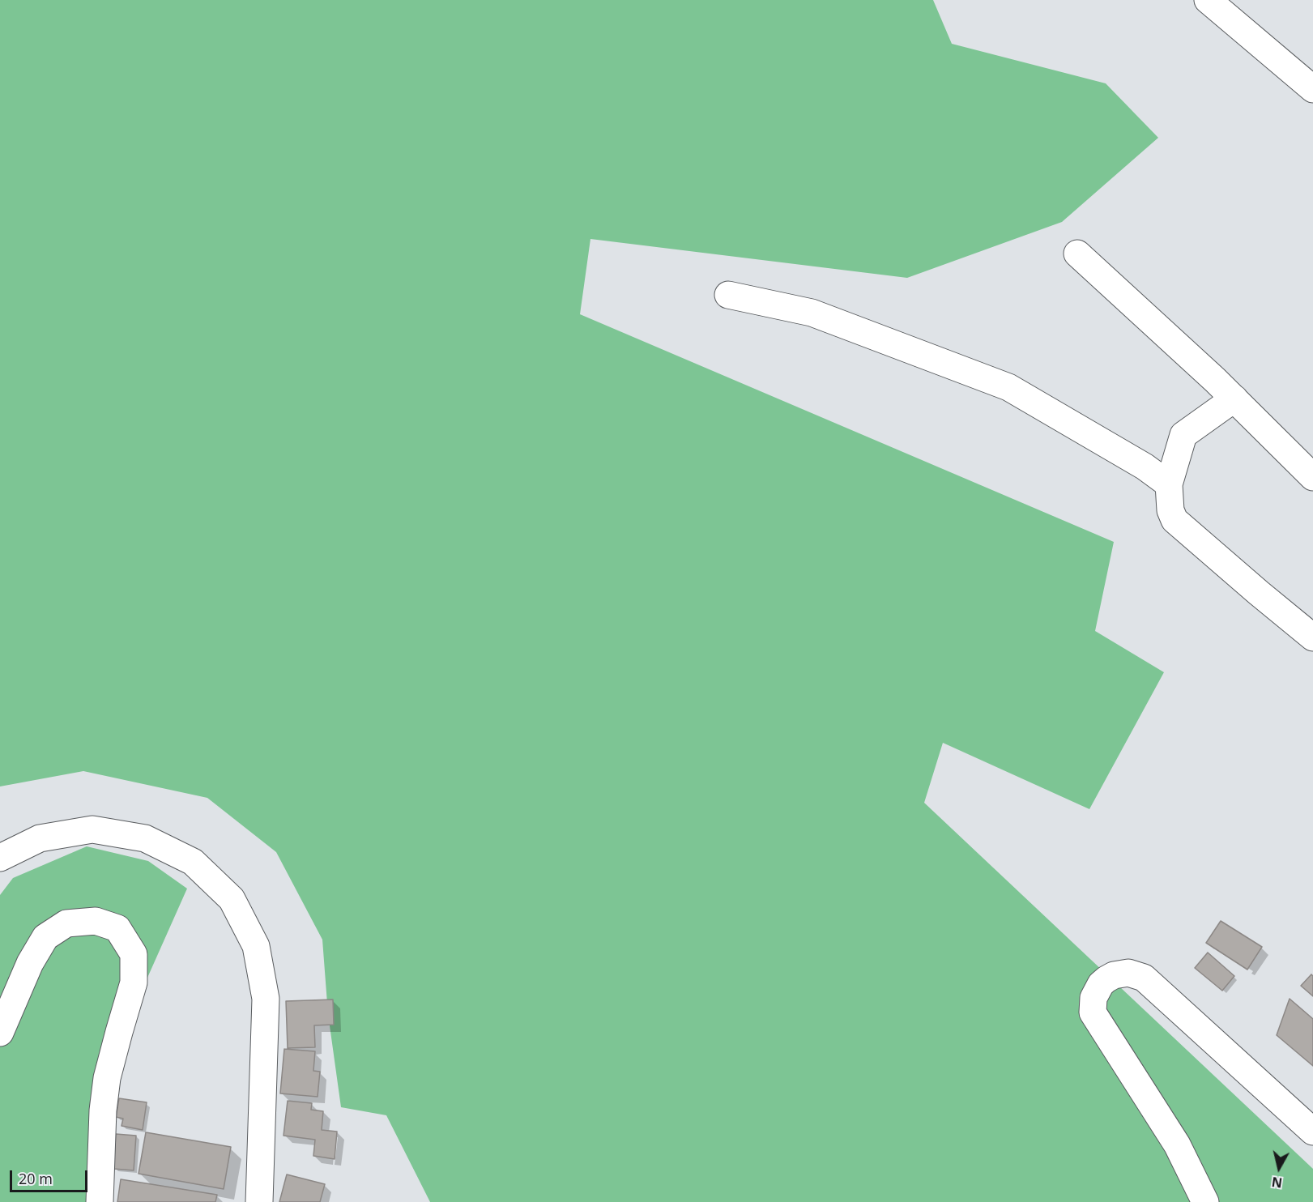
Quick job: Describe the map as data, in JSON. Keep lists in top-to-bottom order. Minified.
{"scale_bar":"20 m","north":"bottom"}
